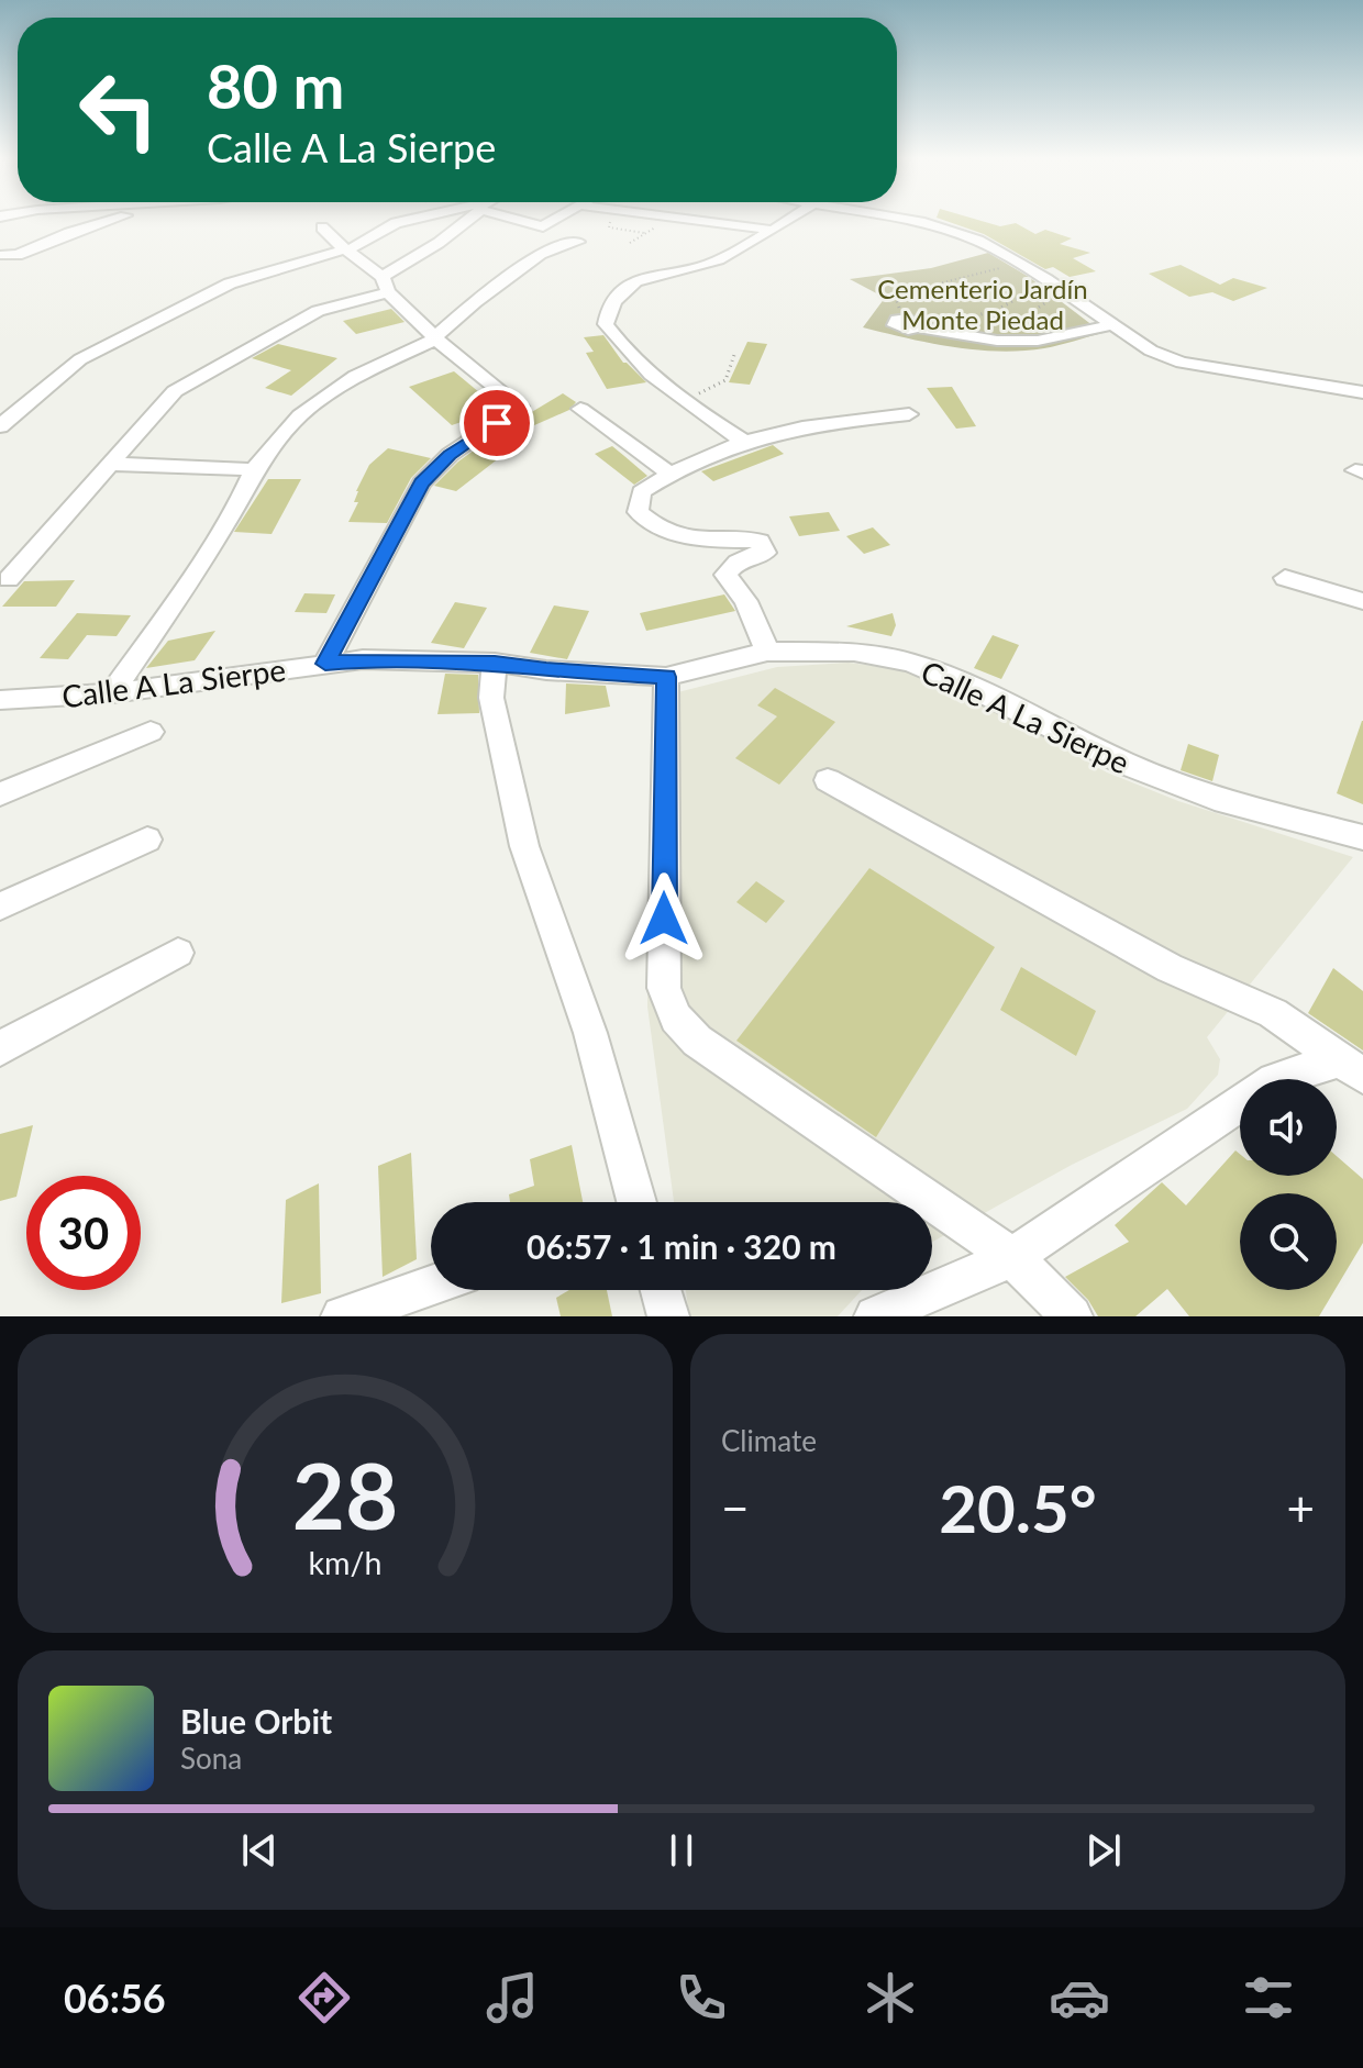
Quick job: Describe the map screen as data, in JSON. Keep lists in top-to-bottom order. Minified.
{"streets":{"street":["Calle A La Sierpe"]},"parks":["Cementerio Jardín Monte Piedad"],"page":{"turn":["80 m","Calle A La Sierpe"],"limit":"30","trip":"06:57 · 1 min · 320 m","tile":"Climate","heat":["−","20.5°","+"],"song":["Blue Orbit","Sona"],"tabs":"06:56","gauge":["28","km/h"]}}
